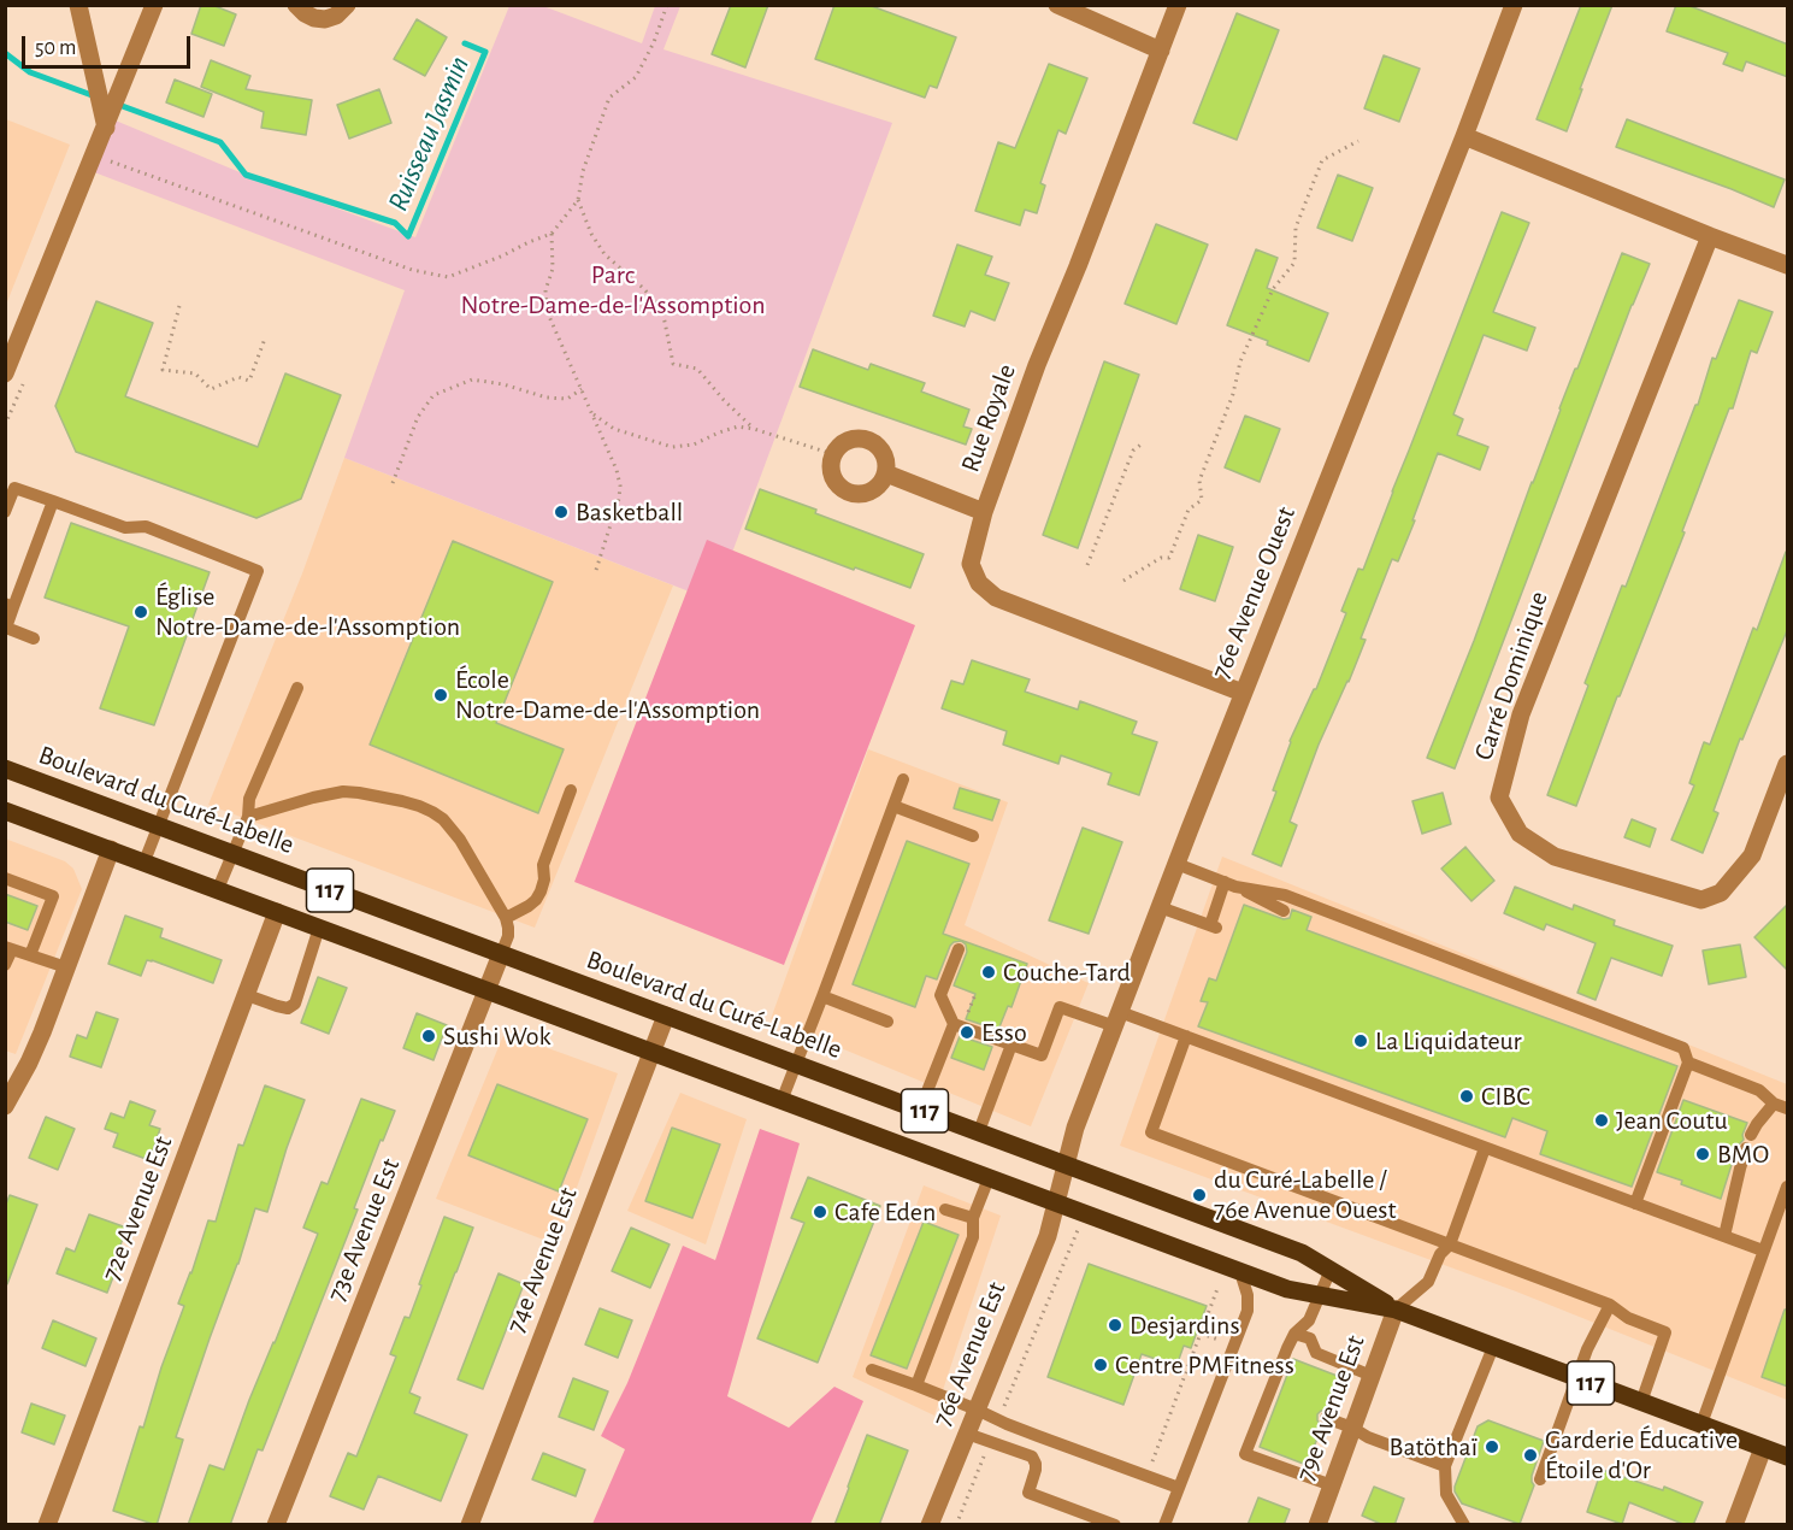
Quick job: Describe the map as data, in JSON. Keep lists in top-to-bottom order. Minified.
{"streets":{"main road":["Boulevard du Curé-Labelle","117"],"street":["Rue Royale","76e Avenue Ouest","Carré Dominique","72e Avenue Est","73e Avenue Est","74e Avenue Est","76e Avenue Est","79e Avenue Est"]},"crossings":[["Rue Royale","76e Avenue Ouest"],["76e Avenue Ouest","Boulevard du Curé-Labelle"],["76e Avenue Ouest","76e Avenue Est"],["Boulevard du Curé-Labelle","72e Avenue Est"],["Boulevard du Curé-Labelle","73e Avenue Est"],["Boulevard du Curé-Labelle","74e Avenue Est"],["Boulevard du Curé-Labelle","76e Avenue Est"],["Boulevard du Curé-Labelle","79e Avenue Est"]],"water":["Ruisseau Jasmin"],"parks":["Parc Notre-Dame-de-l'Assomption"],"places":["Basketball","Église Notre-Dame-de-l'Assomption","École Notre-Dame-de-l'Assomption","Couche-Tard","Esso","Sushi Wok","La Liquidateur","CIBC","Jean Coutu","BMO","du Curé-Labelle / 76e Avenue Ouest","Cafe Eden","Desjardins","Centre PMFitness","Batöthaï","Garderie Éducative Étoile d'Or"],"scale_bar":"50 m"}
